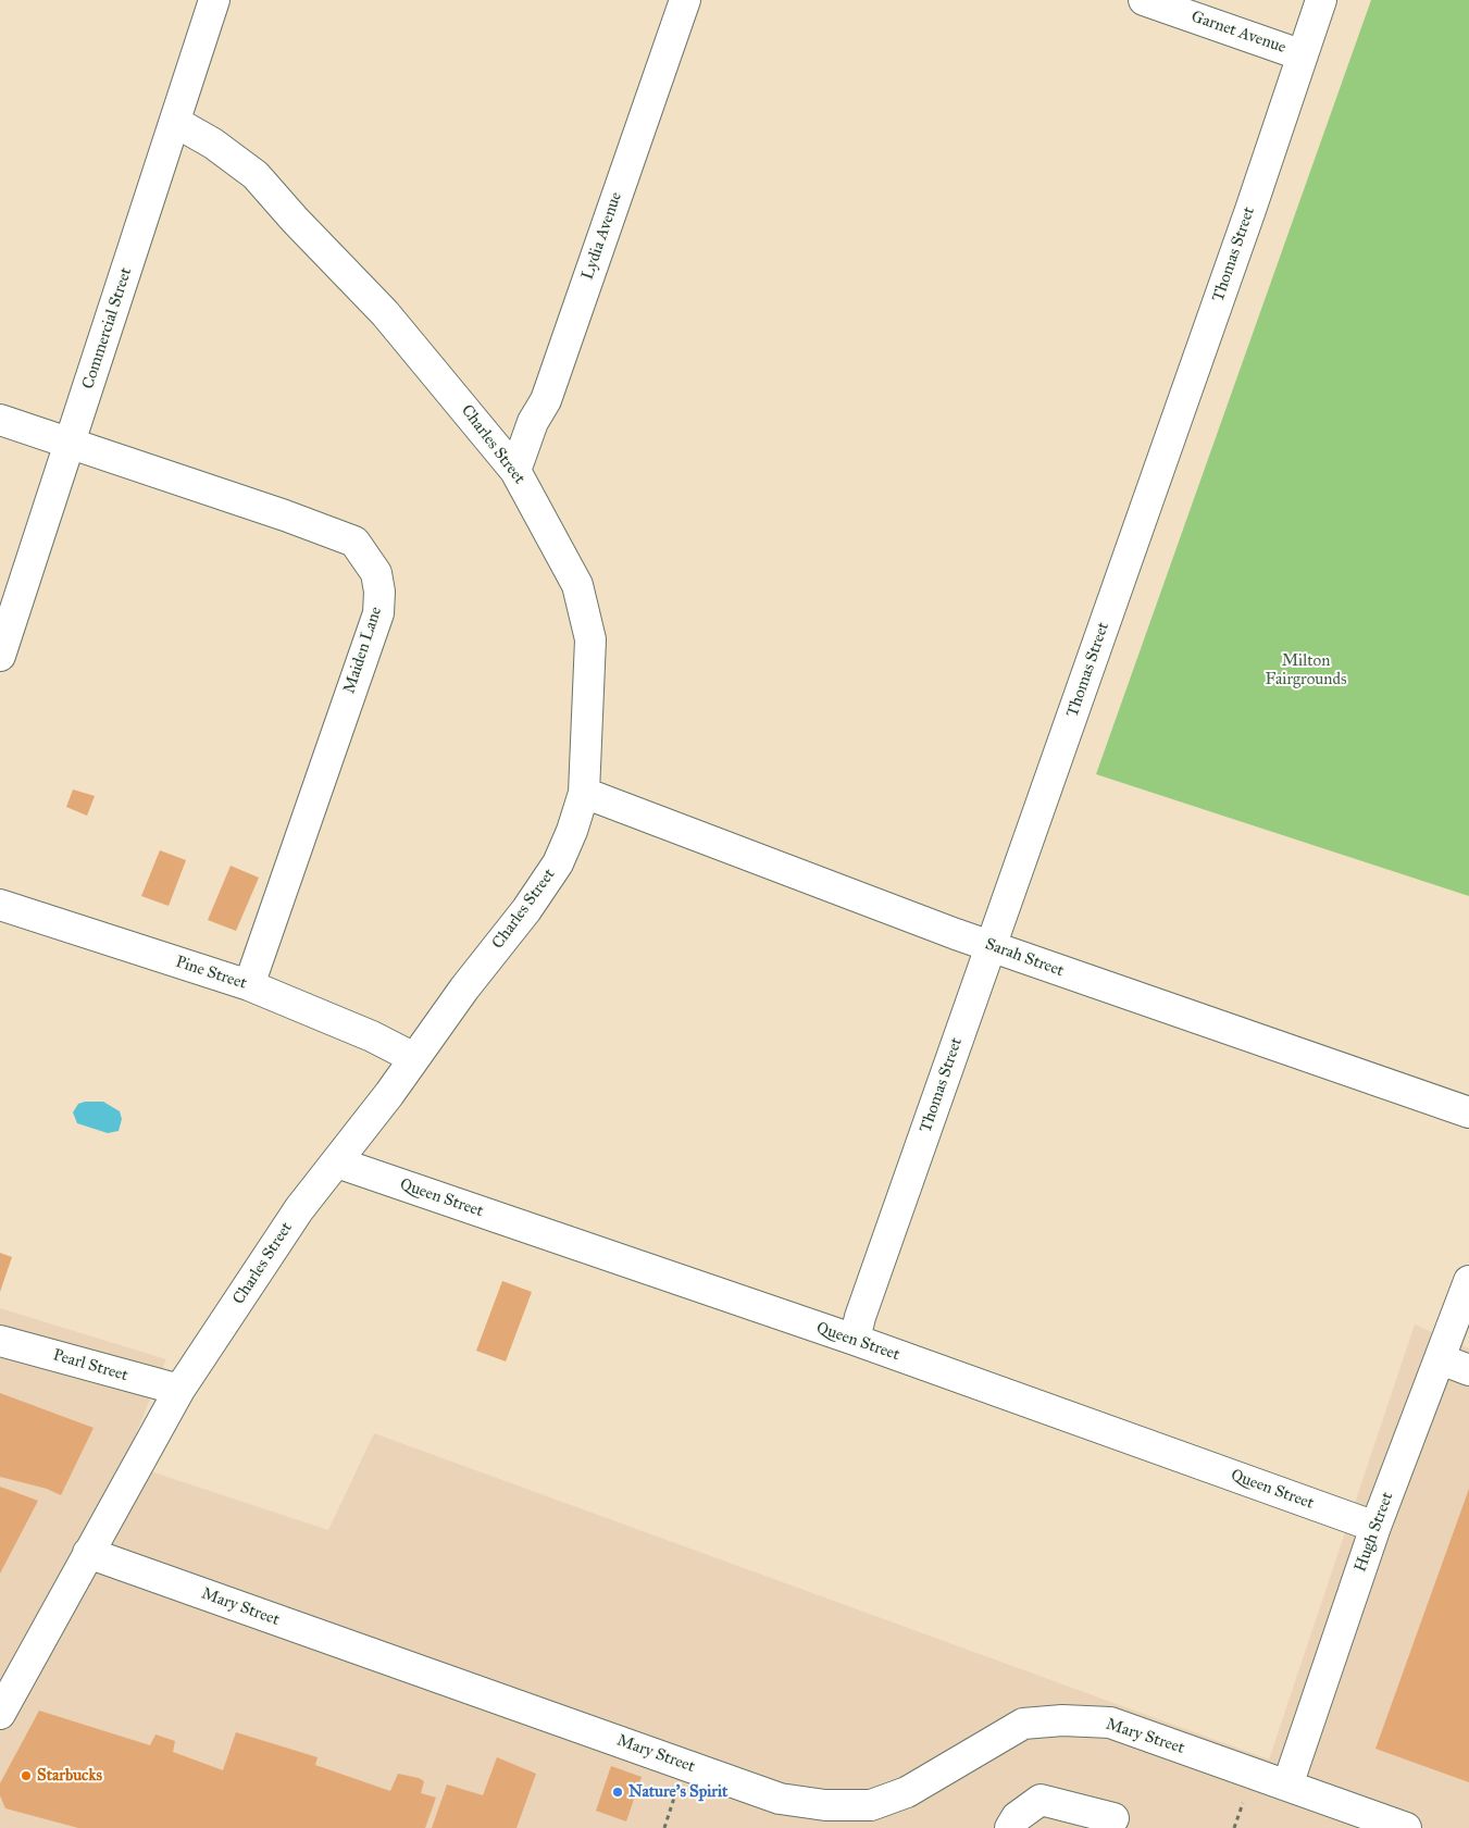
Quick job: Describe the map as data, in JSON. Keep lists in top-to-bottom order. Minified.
{"streets":{"street":["Garnet Avenue","Lydia Avenue","Thomas Street","Commercial Street","Charles Street","Maiden Lane","Sarah Street","Pine Street","Queen Street","Pearl Street","Hugh Street","Mary Street"]},"crossings":[["Garnet Avenue","Thomas Street"],["Lydia Avenue","Charles Street"],["Thomas Street","Sarah Street"],["Thomas Street","Queen Street"],["Commercial Street","Charles Street"],["Commercial Street","Maiden Lane"],["Charles Street","Sarah Street"],["Charles Street","Pine Street"],["Charles Street","Queen Street"],["Charles Street","Pearl Street"],["Charles Street","Mary Street"],["Maiden Lane","Pine Street"],["Queen Street","Hugh Street"],["Hugh Street","Mary Street"]],"parks":["Milton Fairgrounds"],"places":["Starbucks","Nature's Spirit"]}
